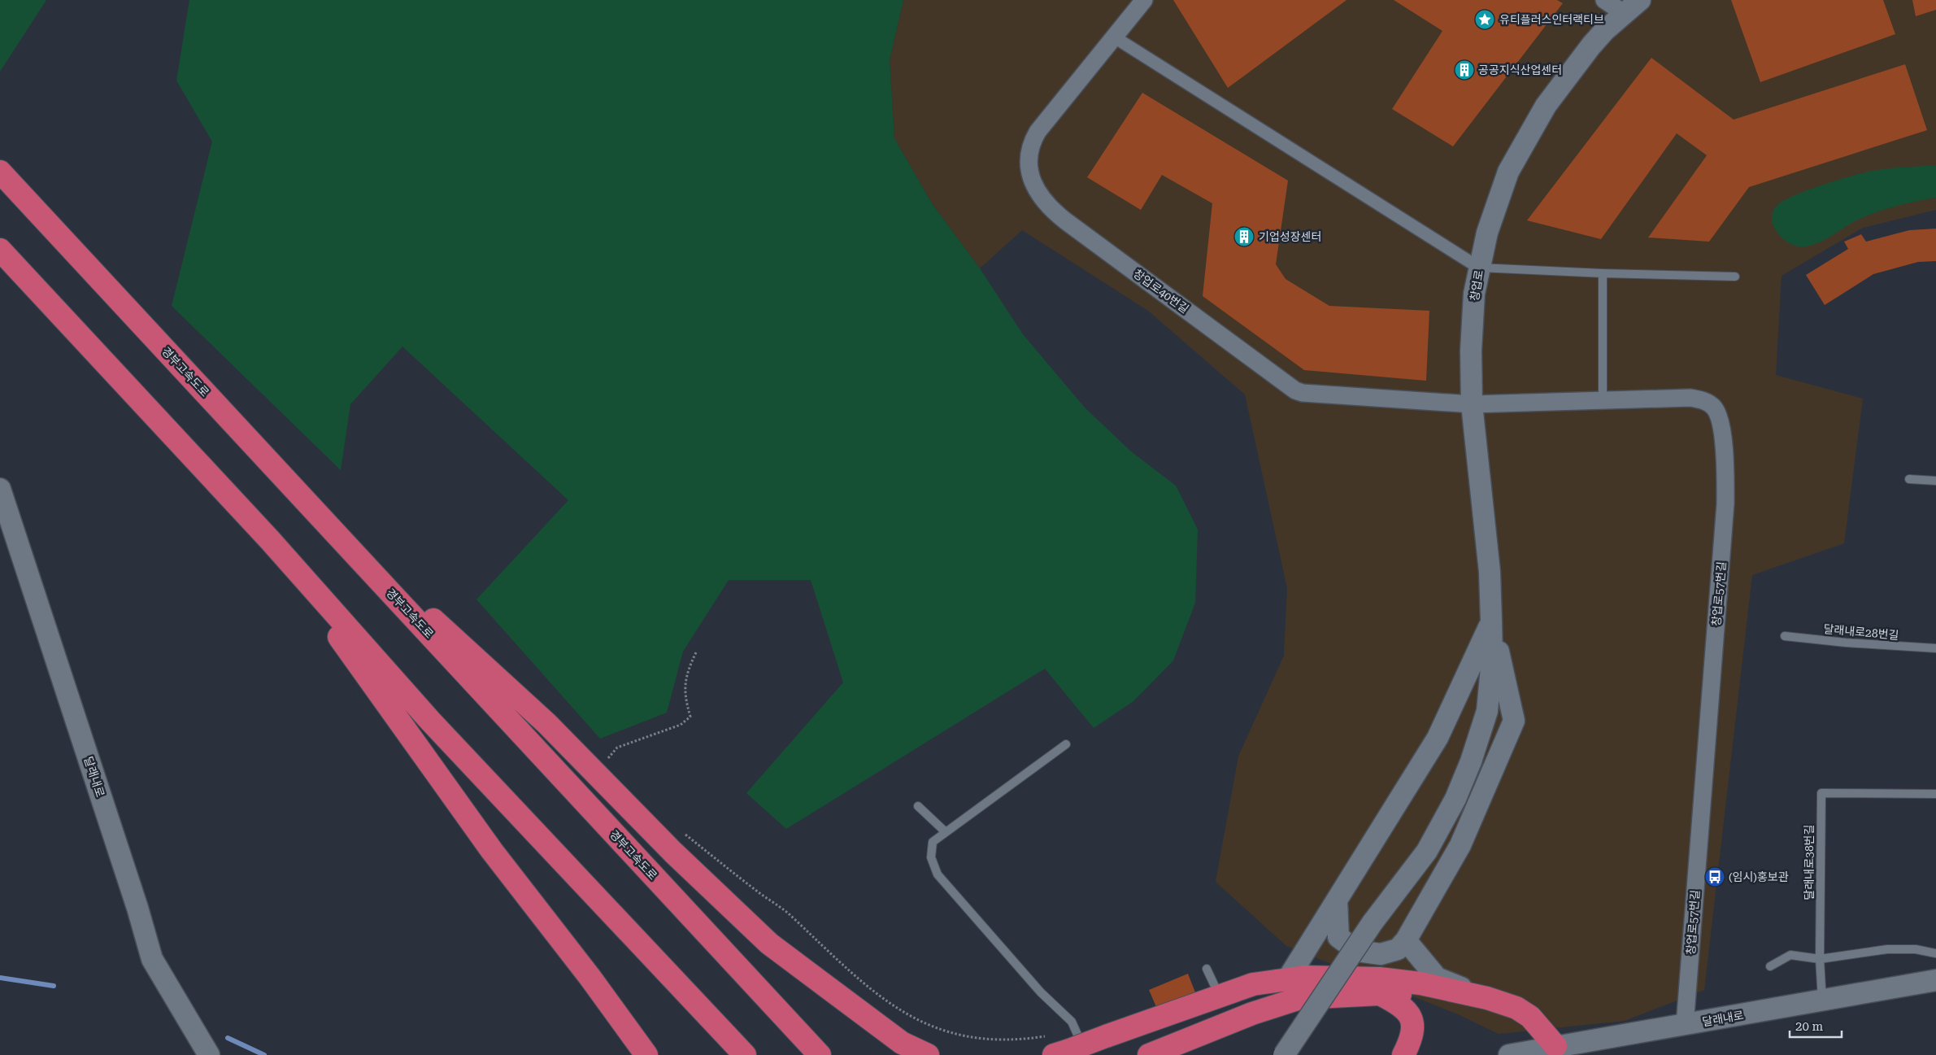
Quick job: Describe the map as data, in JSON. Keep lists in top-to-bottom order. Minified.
{"streets":{"highway":["경부고속도로"],"street":["창업로","창업로40번길","창업로57번길","달래내로"],"lane":["달래내로28번길","달래내로38번길"]},"crossings":[["창업로","창업로40번길"],["창업로","창업로57번길"],["창업로40번길","창업로57번길"],["창업로57번길","달래내로"],["달래내로","달래내로38번길"]],"places":{"place":["유티플러스인터랙티브"],"building":["공공지식산업센터","기업성장센터"],"bus stop":["(임시)홍보관"]},"scale_bar":"20 m"}
